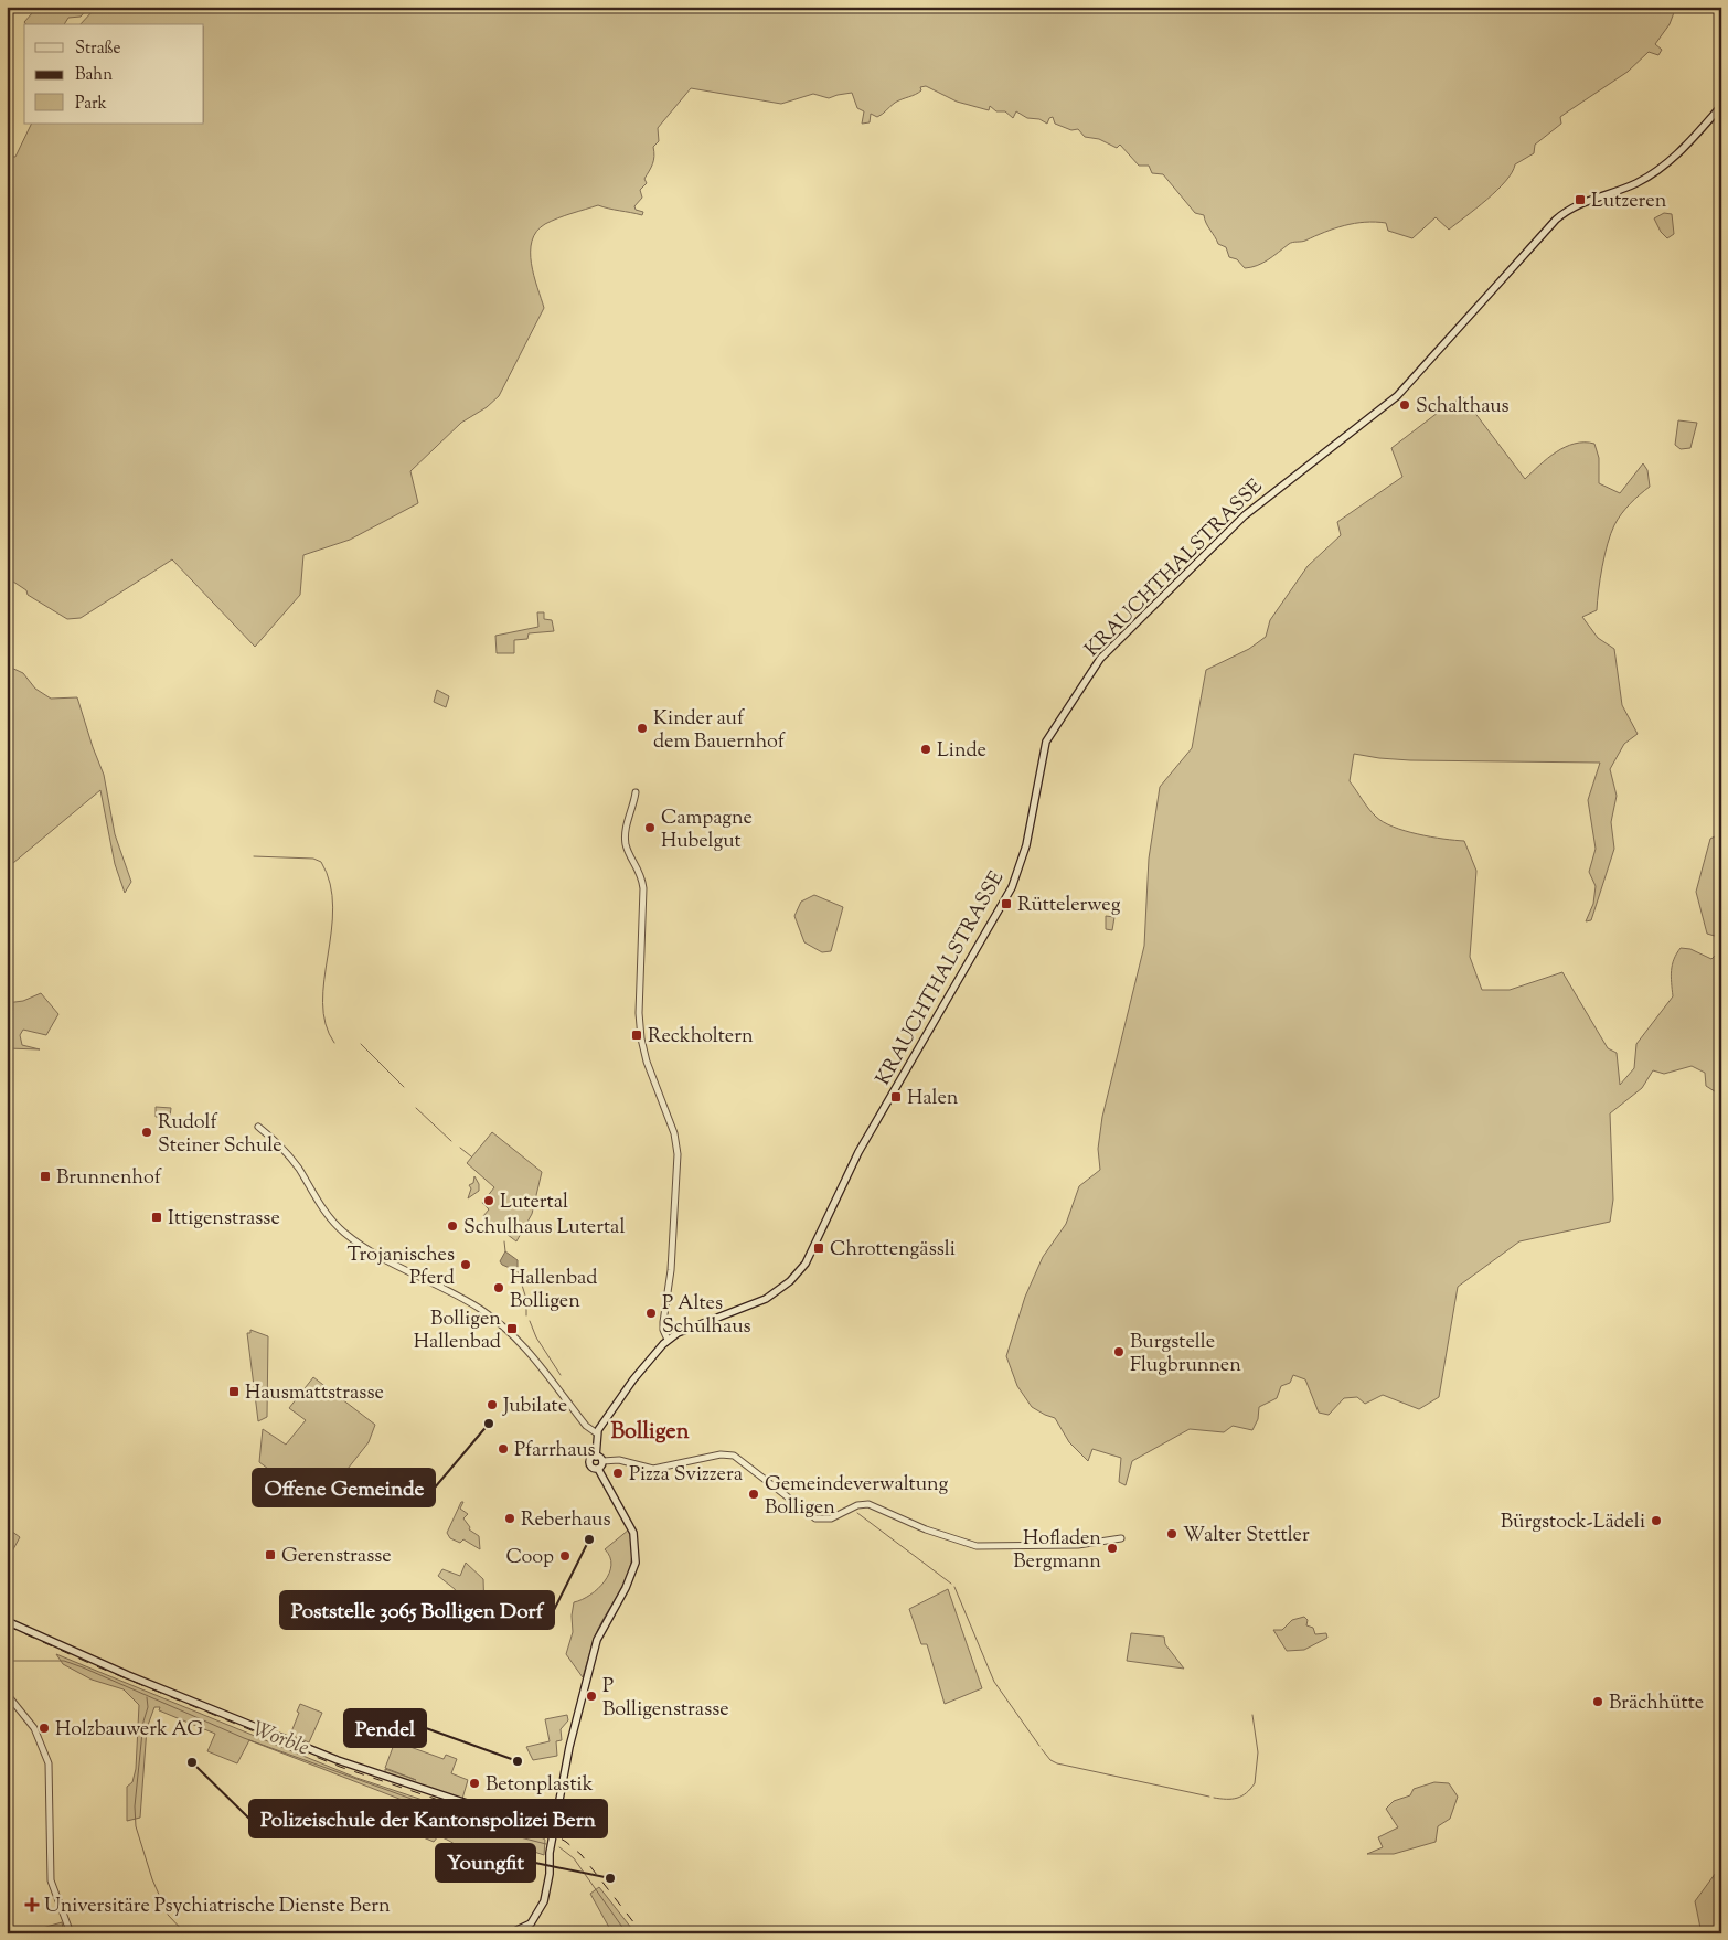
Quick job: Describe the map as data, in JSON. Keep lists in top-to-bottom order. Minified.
{"streets":{"main road":["KRAUCHTHALSTRASSE"]},"districts":["Bolligen"],"water":["Worble"],"places":{"transit":["Lutzeren","Rüttelerweg","Reckholtern","Halen","Brunnenhof","Ittigenstrasse","Chrottengässli","Bolligen Hallenbad","Hausmattstrasse","Gerenstrasse"],"other":["Schalthaus","Kinder auf dem Bauernhof","Linde","Campagne Hubelgut","Rudolf Steiner Schule","Lutertal","Schulhaus Lutertal","Trojanisches Pferd","Hallenbad Bolligen","P Altes Schulhaus","Burgstelle Flugbrunnen","Jubilate","Offene Gemeinde","Pfarrhaus","Pizza Svizzera","Gemeindeverwaltung Bolligen","Reberhaus","Bürgstock-Lädeli","Walter Stettler","Poststelle 3065 Bolligen Dorf","Hofladen Bergmann","Coop","P Bolligenstrasse","Brächhütte","Holzbauwerk AG","Pendel","Polizeischule der Kantonspolizei Bern","Betonplastik","Youngfit"],"health":["Universitäre Psychiatrische Dienste Bern"]},"legend":["Straße","Bahn","Park"]}
